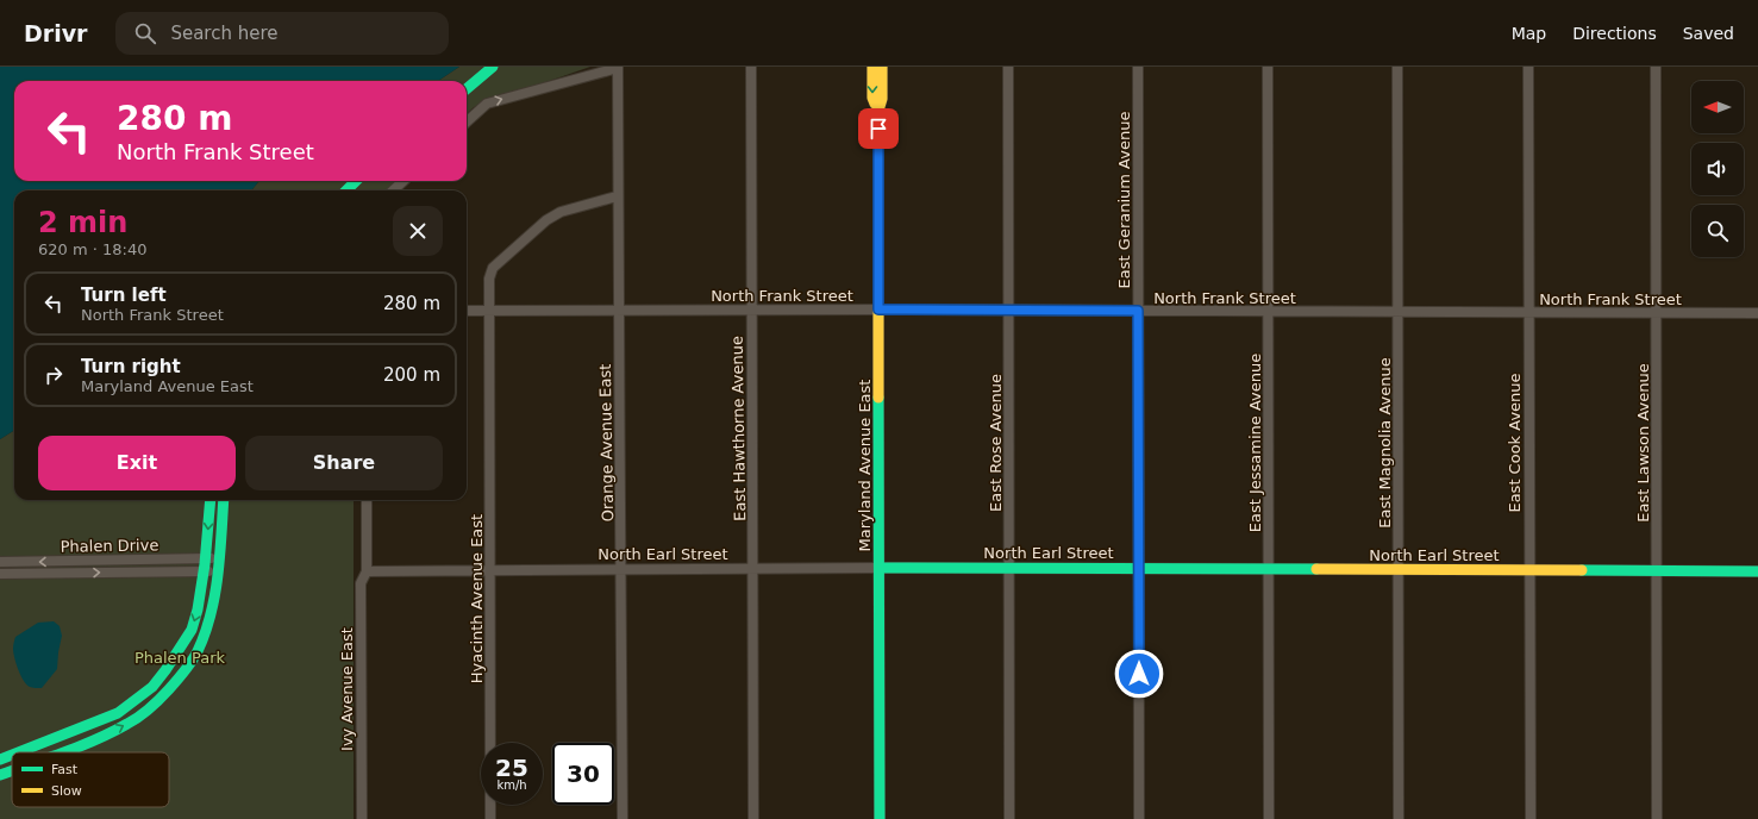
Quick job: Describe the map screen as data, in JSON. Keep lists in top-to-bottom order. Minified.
{"streets":{"street":["East Geranium Avenue","North Frank Street","East Hawthorne Avenue","Orange Avenue East","East Rose Avenue","East Jessamine Avenue","East Magnolia Avenue","East Cook Avenue","East Lawson Avenue","Maryland Avenue East","Phalen Drive","North Earl Street","Hyacinth Avenue East","Ivy Avenue East"]},"crossings":[["East Geranium Avenue","North Frank Street"],["East Geranium Avenue","North Earl Street"],["North Frank Street","East Hawthorne Avenue"],["North Frank Street","Orange Avenue East"],["North Frank Street","East Rose Avenue"],["North Frank Street","East Jessamine Avenue"],["North Frank Street","East Magnolia Avenue"],["North Frank Street","East Cook Avenue"],["North Frank Street","East Lawson Avenue"],["North Frank Street","Maryland Avenue East"],["North Frank Street","Hyacinth Avenue East"],["East Hawthorne Avenue","North Earl Street"],["Orange Avenue East","North Earl Street"],["Orange Avenue East","Hyacinth Avenue East"],["East Rose Avenue","North Earl Street"],["East Jessamine Avenue","North Earl Street"],["East Magnolia Avenue","North Earl Street"],["East Cook Avenue","North Earl Street"],["East Lawson Avenue","North Earl Street"],["Maryland Avenue East","North Earl Street"],["North Earl Street","Hyacinth Avenue East"],["North Earl Street","Ivy Avenue East"]],"parks":["Phalen Park"],"legend":["Fast","Slow"],"north":"left","page":{"header":"Drivr","search":"Search here","nav":["Map","Directions","Saved"],"turn":["280 m","North Frank Street"],"heading":["2 min","620 m · 18:40"],"list":[{"name":"Turn left","note":"North Frank Street","value":"280 m"},{"name":"Turn right","note":"Maryland Avenue East","value":"200 m"}],"buttons":["Exit","Share"],"speed":"25 km/h","limit":"30"}}
